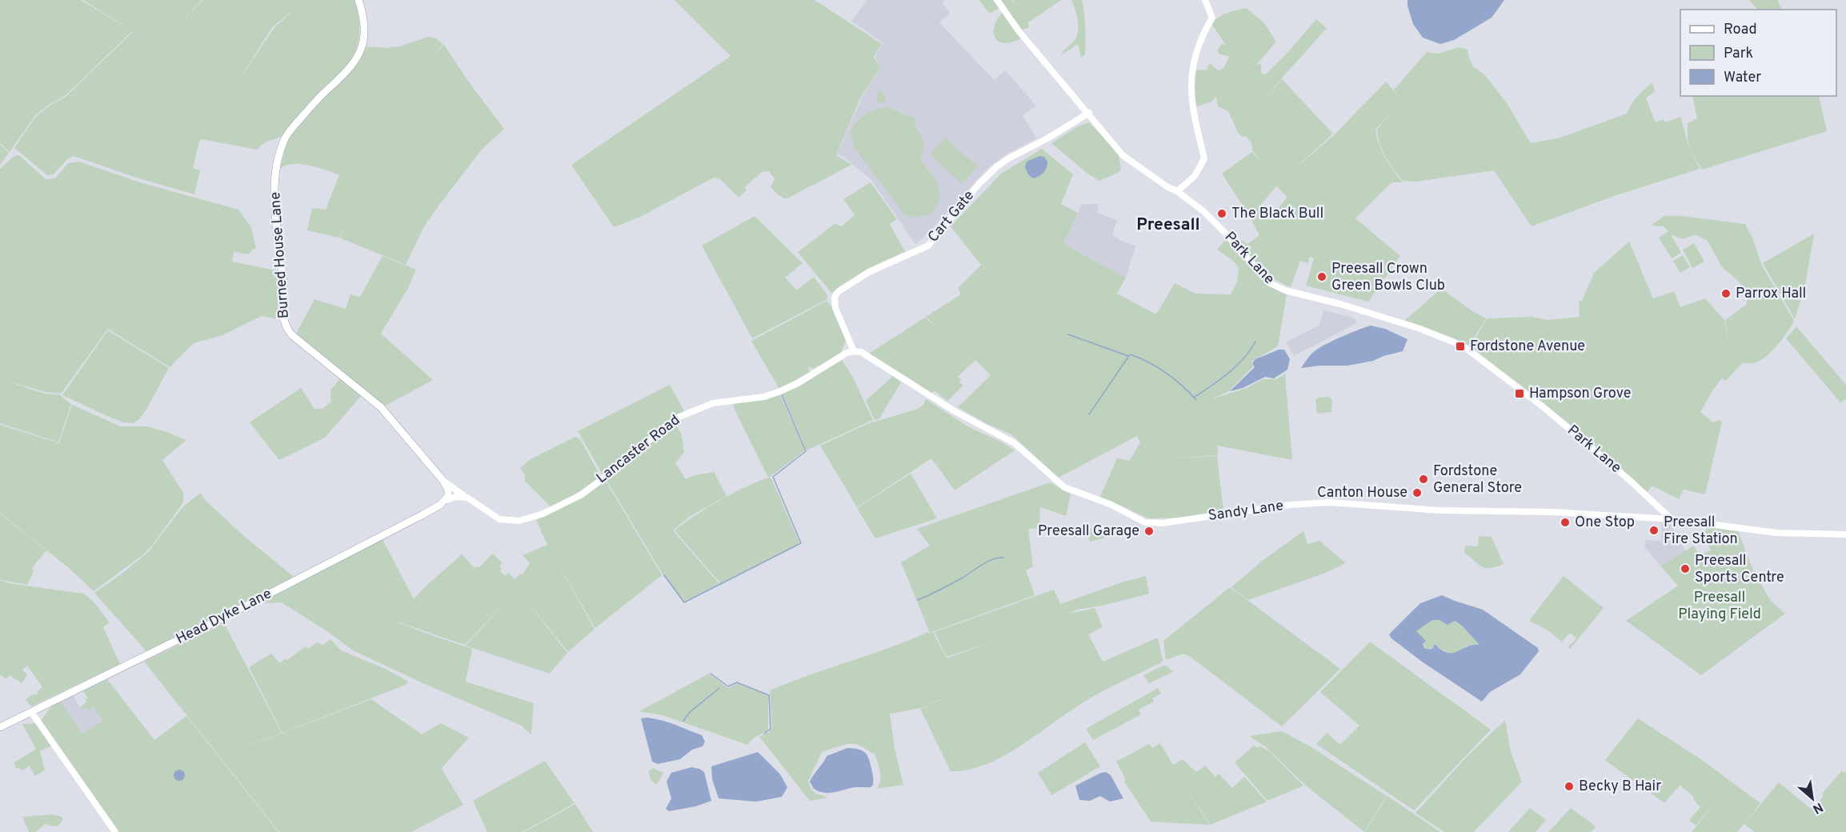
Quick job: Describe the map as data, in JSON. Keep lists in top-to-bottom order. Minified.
{"streets":{"main road":["Cart Gate","Burned House Lane","Park Lane","Lancaster Road","Sandy Lane","Head Dyke Lane"]},"crossings":[["Cart Gate","Park Lane"],["Cart Gate","Lancaster Road"],["Cart Gate","Sandy Lane"],["Burned House Lane","Lancaster Road"],["Park Lane","Sandy Lane"],["Lancaster Road","Sandy Lane"]],"districts":["Preesall"],"parks":["Preesall Playing Field"],"places":{"other":["The Black Bull","Preesall Crown Green Bowls Club","Parrox Hall","Fordstone General Store","Canton House","One Stop","Preesall Fire Station","Preesall Garage","Preesall Sports Centre","Becky B Hair"],"transit":["Fordstone Avenue","Hampson Grove"]},"legend":["Road","Park","Water"],"north":"bottom right"}
